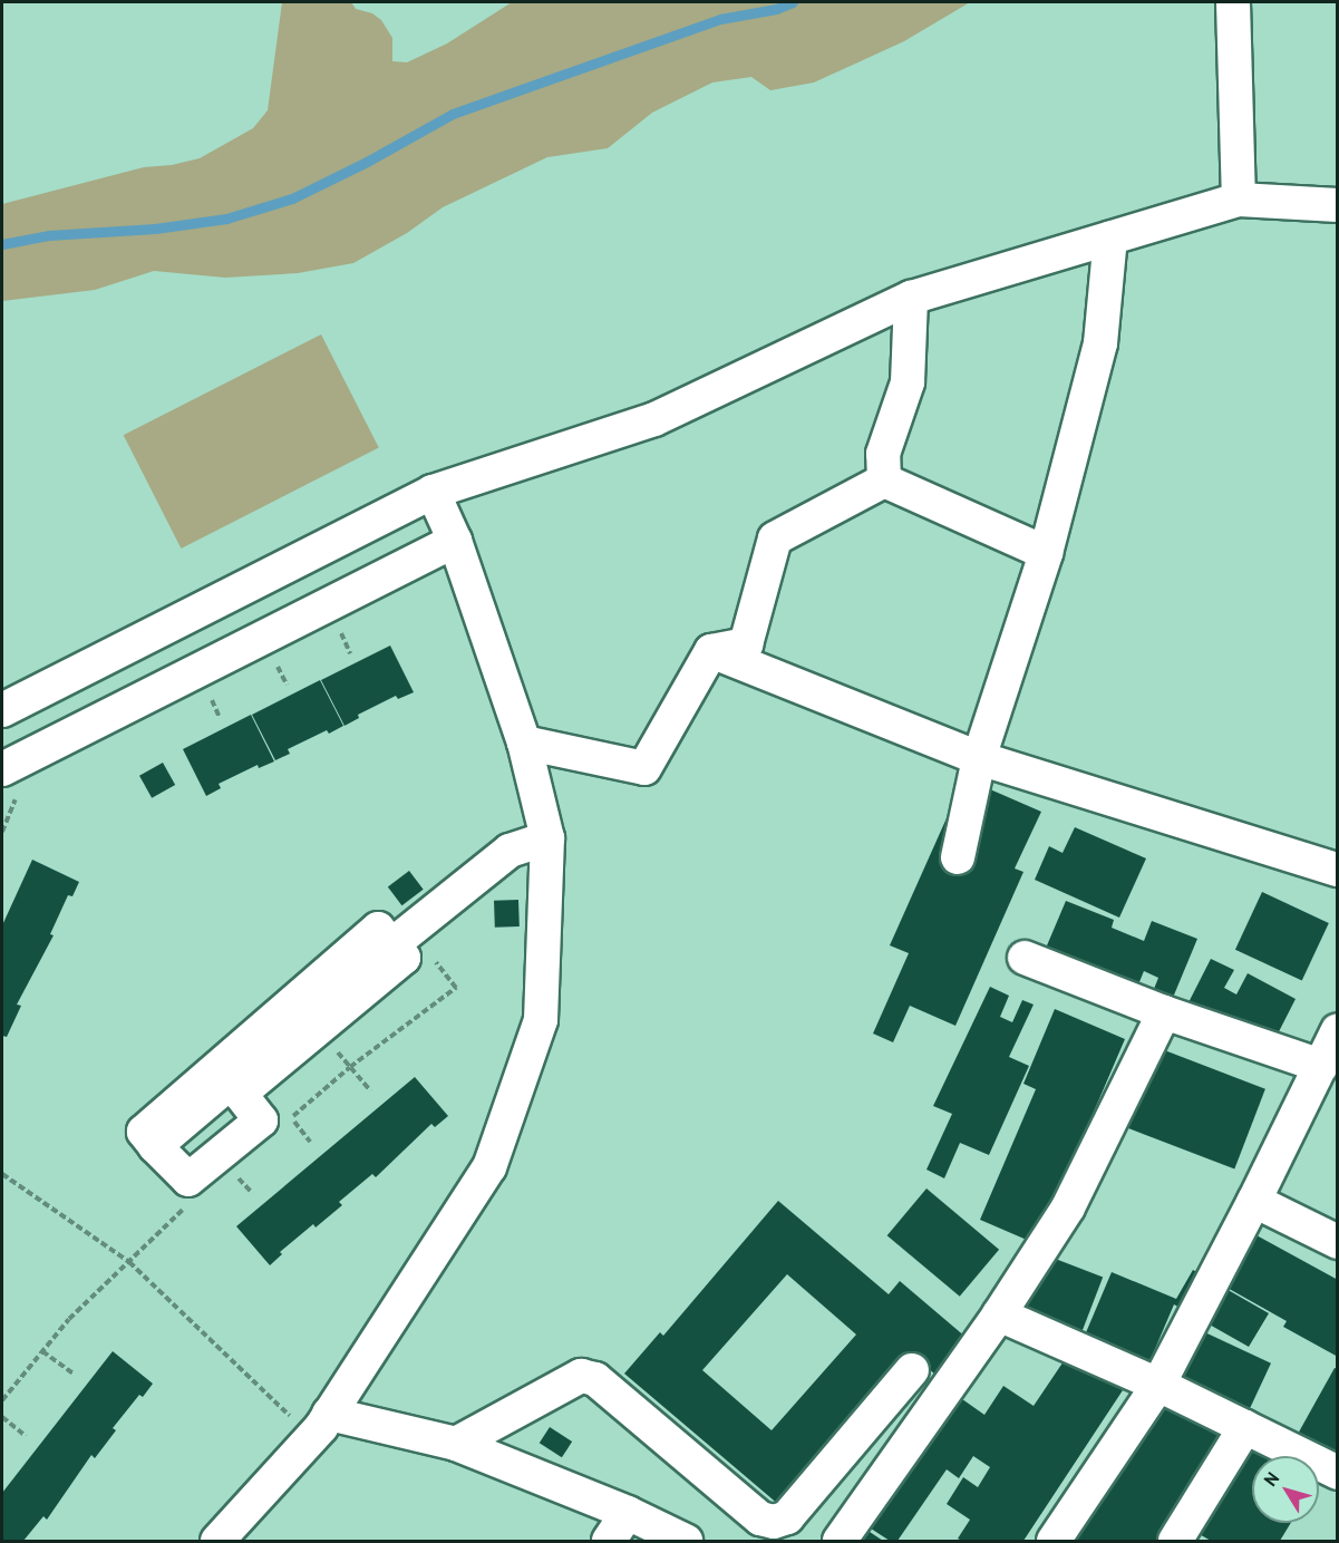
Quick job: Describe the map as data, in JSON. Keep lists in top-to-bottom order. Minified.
{"north":"top left"}
